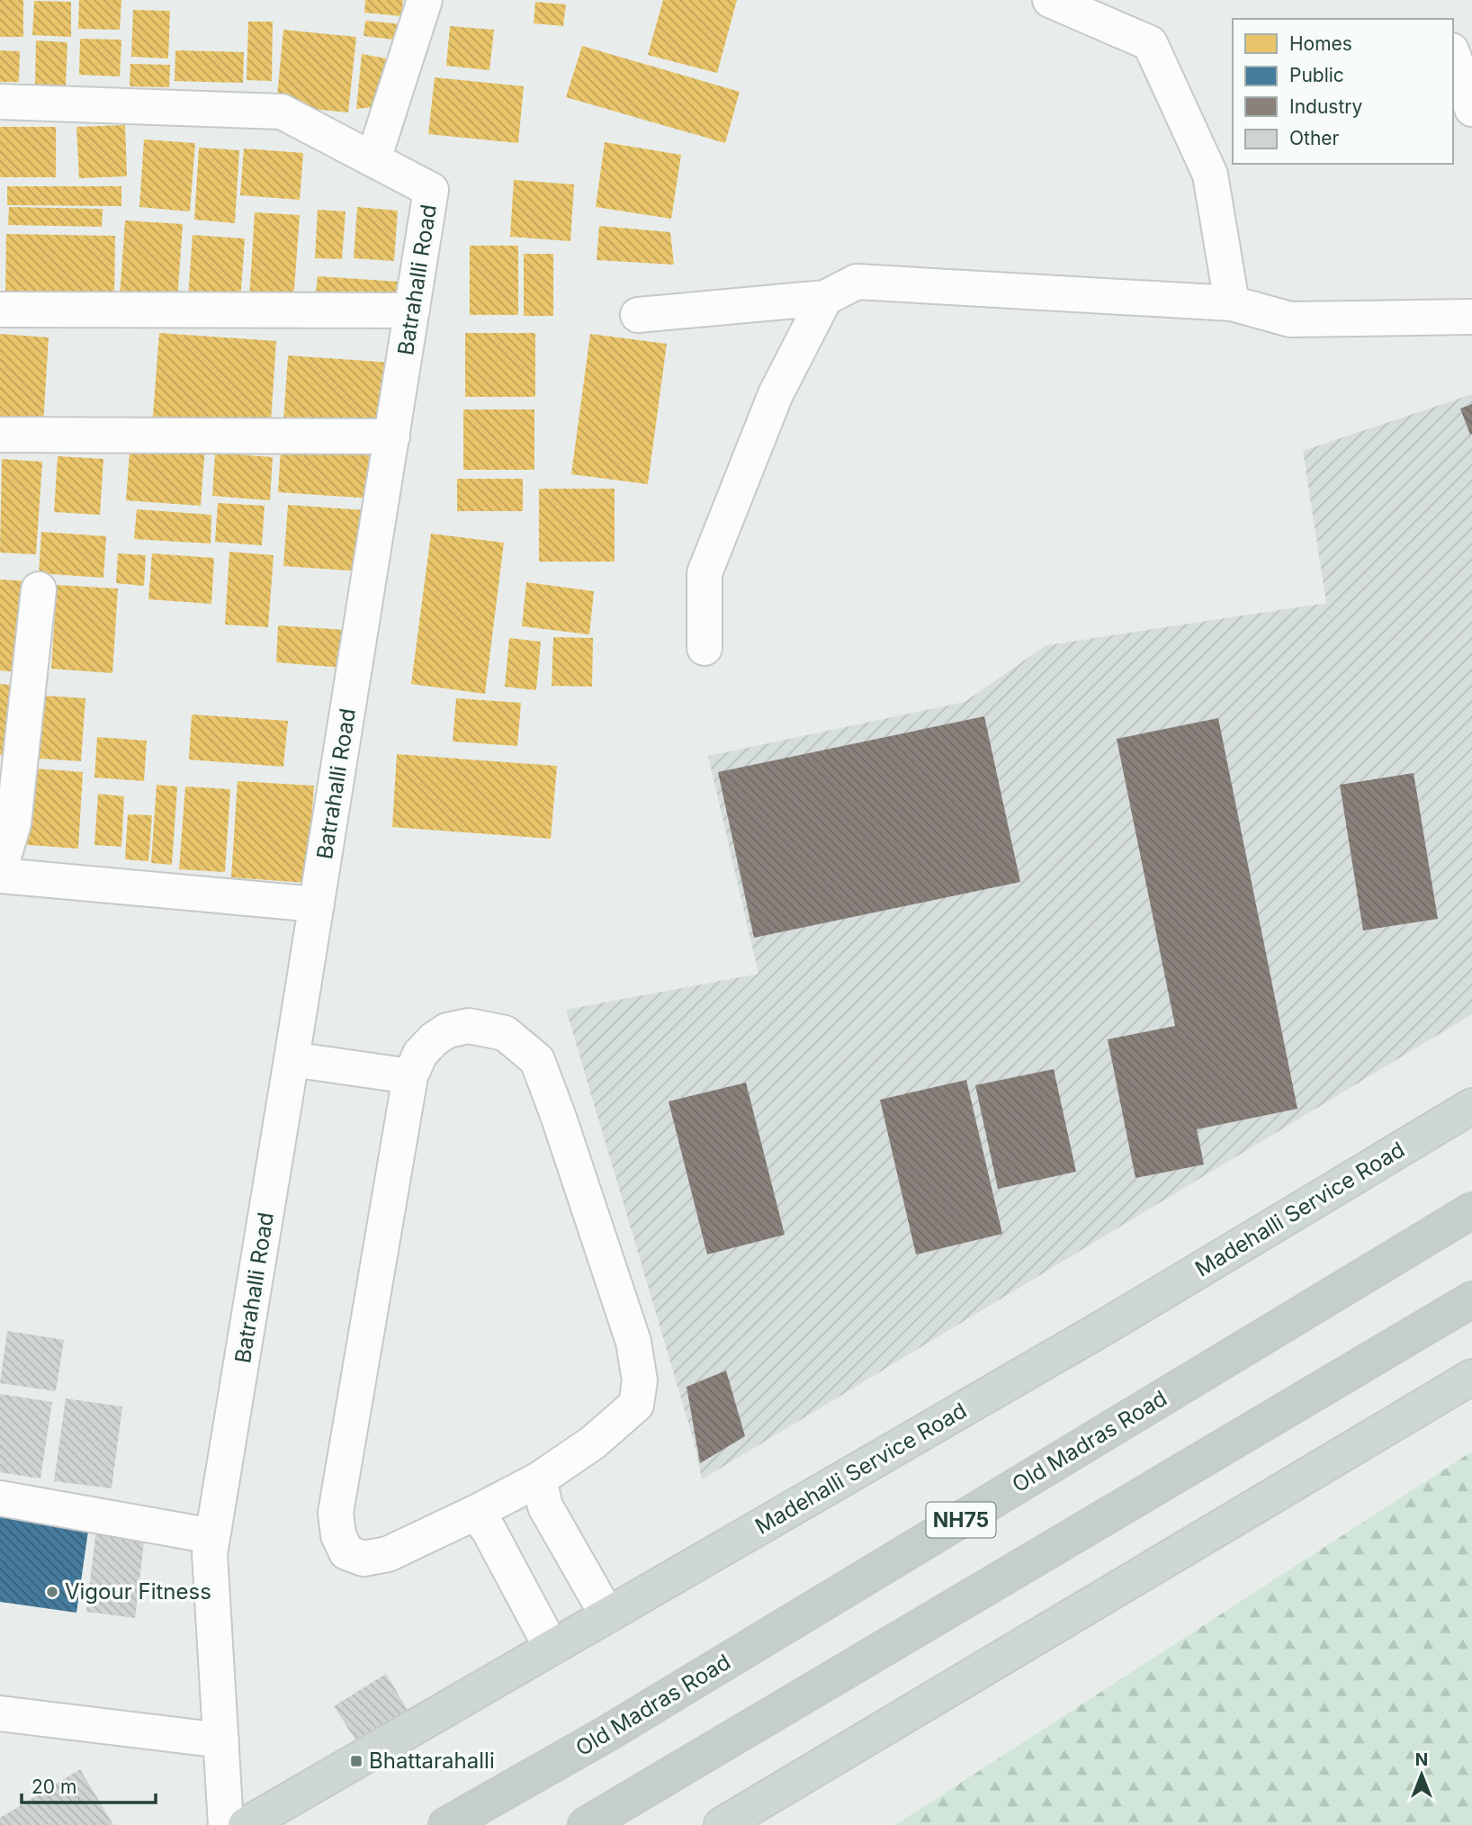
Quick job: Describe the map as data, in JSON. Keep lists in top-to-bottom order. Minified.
{"streets":{"highway":["Old Madras Road","NH75"],"main road":["Madehalli Service Road"],"street":["Batrahalli Road"]},"places":{"other":["Vigour Fitness"],"transit":["Bhattarahalli"]},"legend":["Homes","Public","Industry","Other"],"scale_bar":"20 m","north":"top"}
